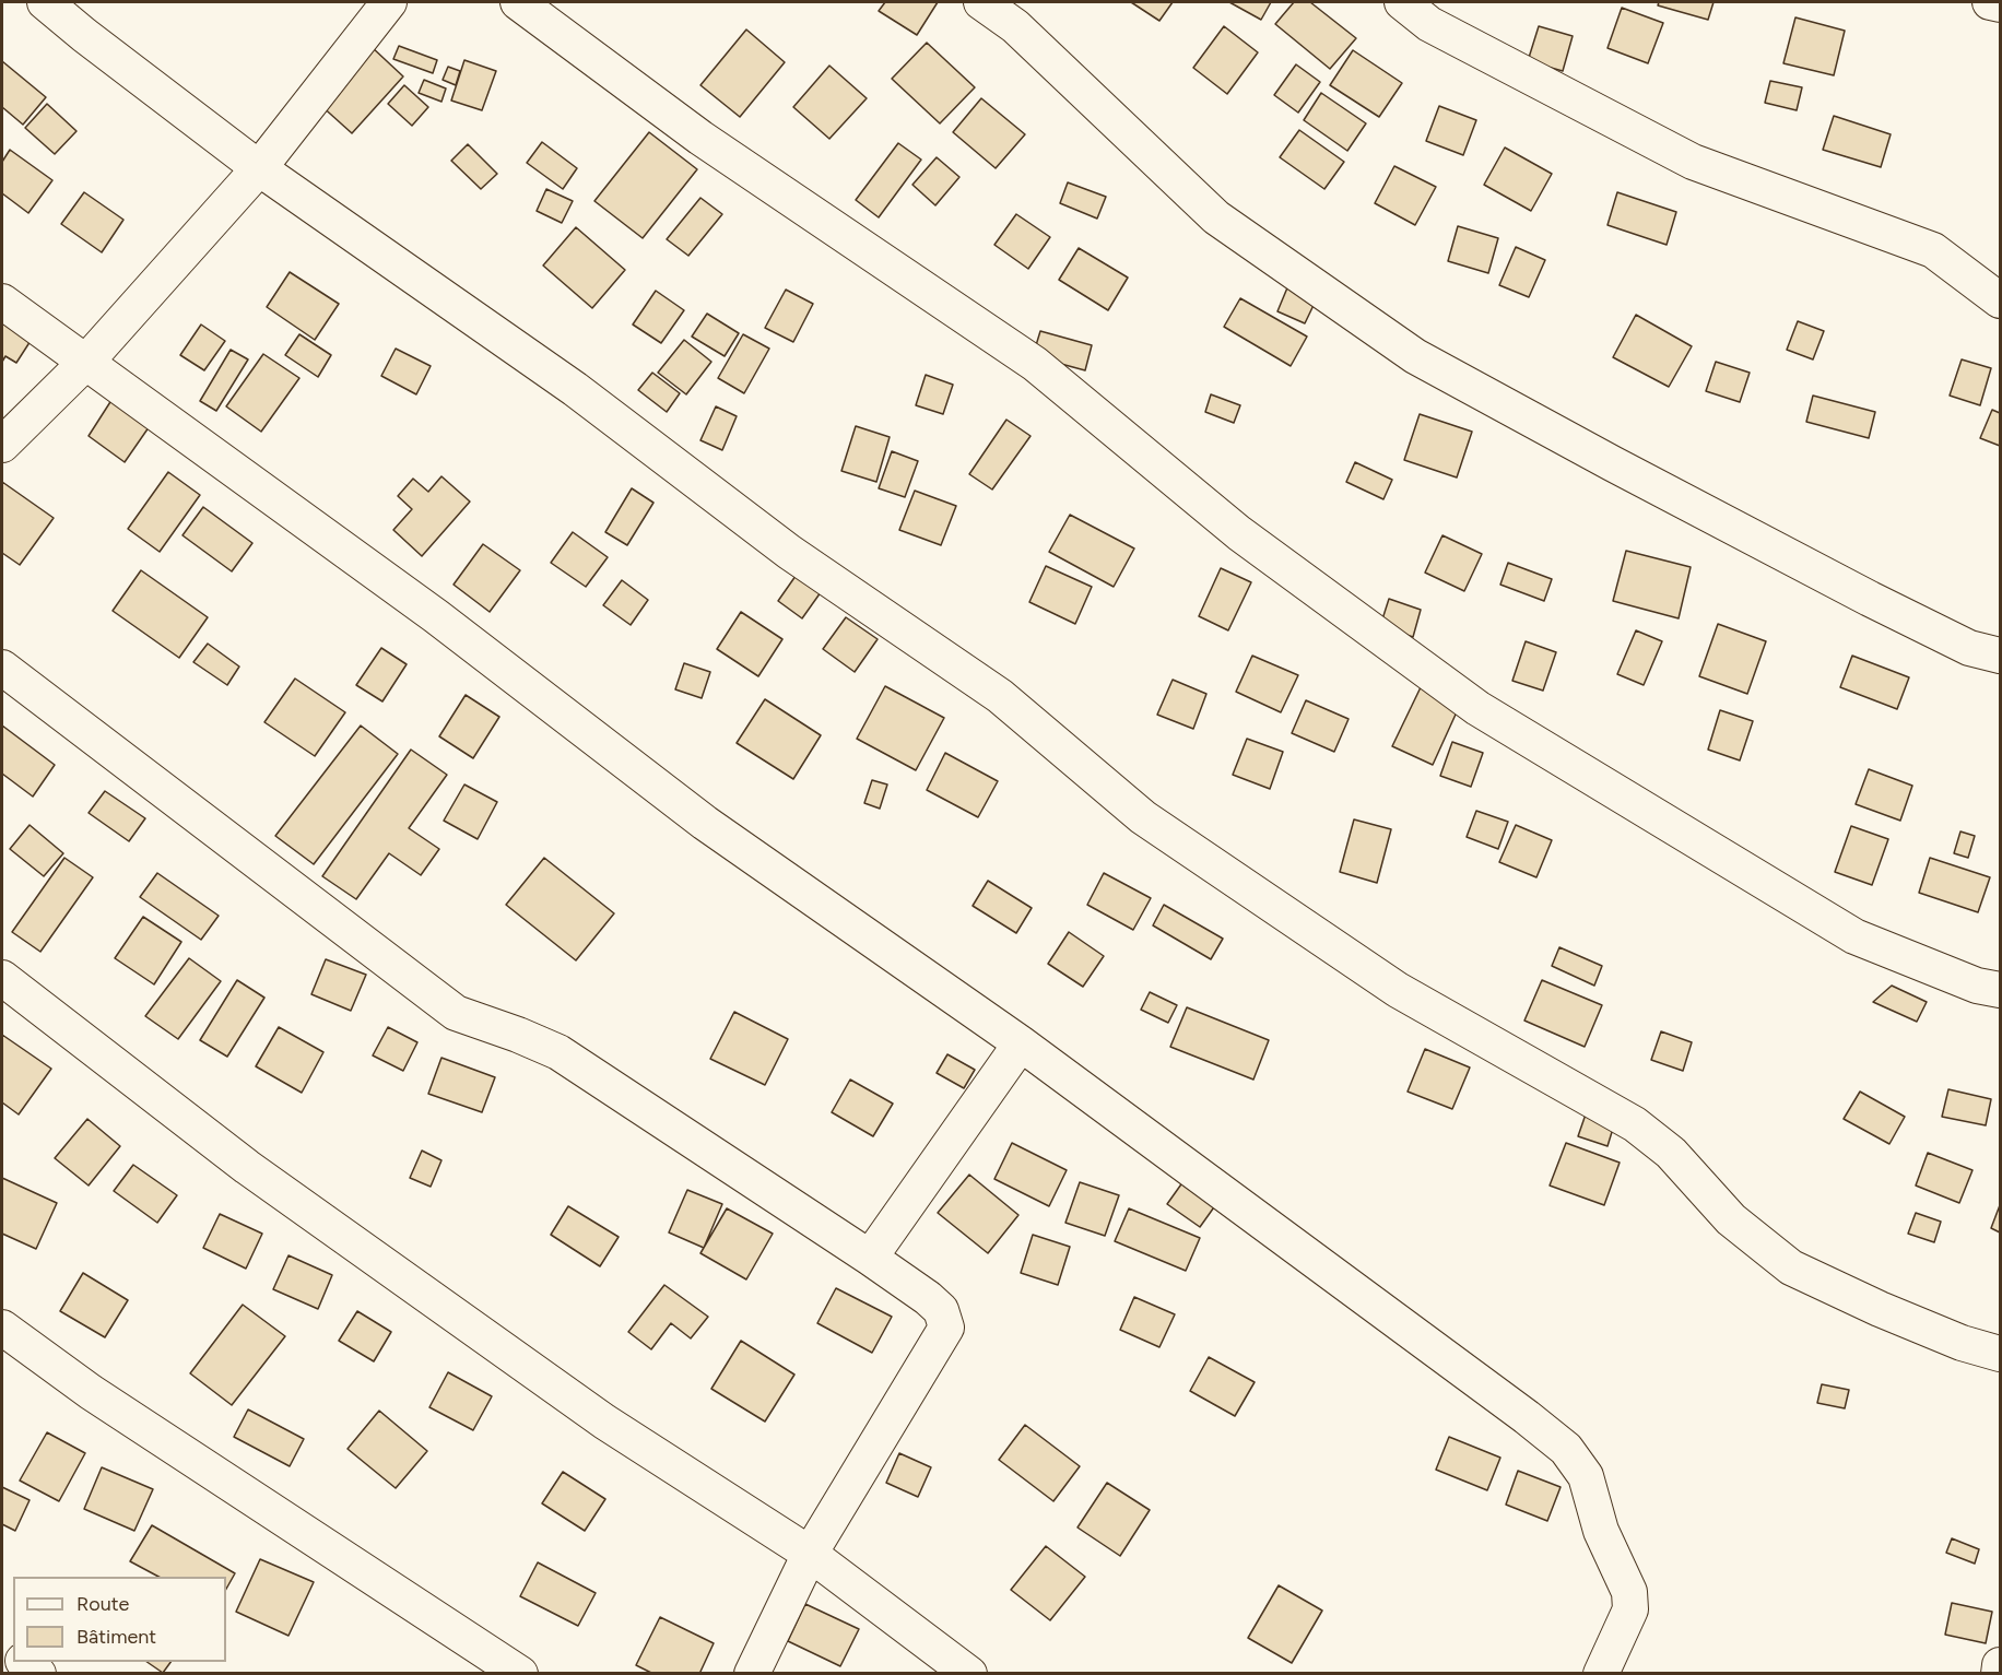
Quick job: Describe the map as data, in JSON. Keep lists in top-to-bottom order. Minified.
{"legend":["Route","Bâtiment"]}
